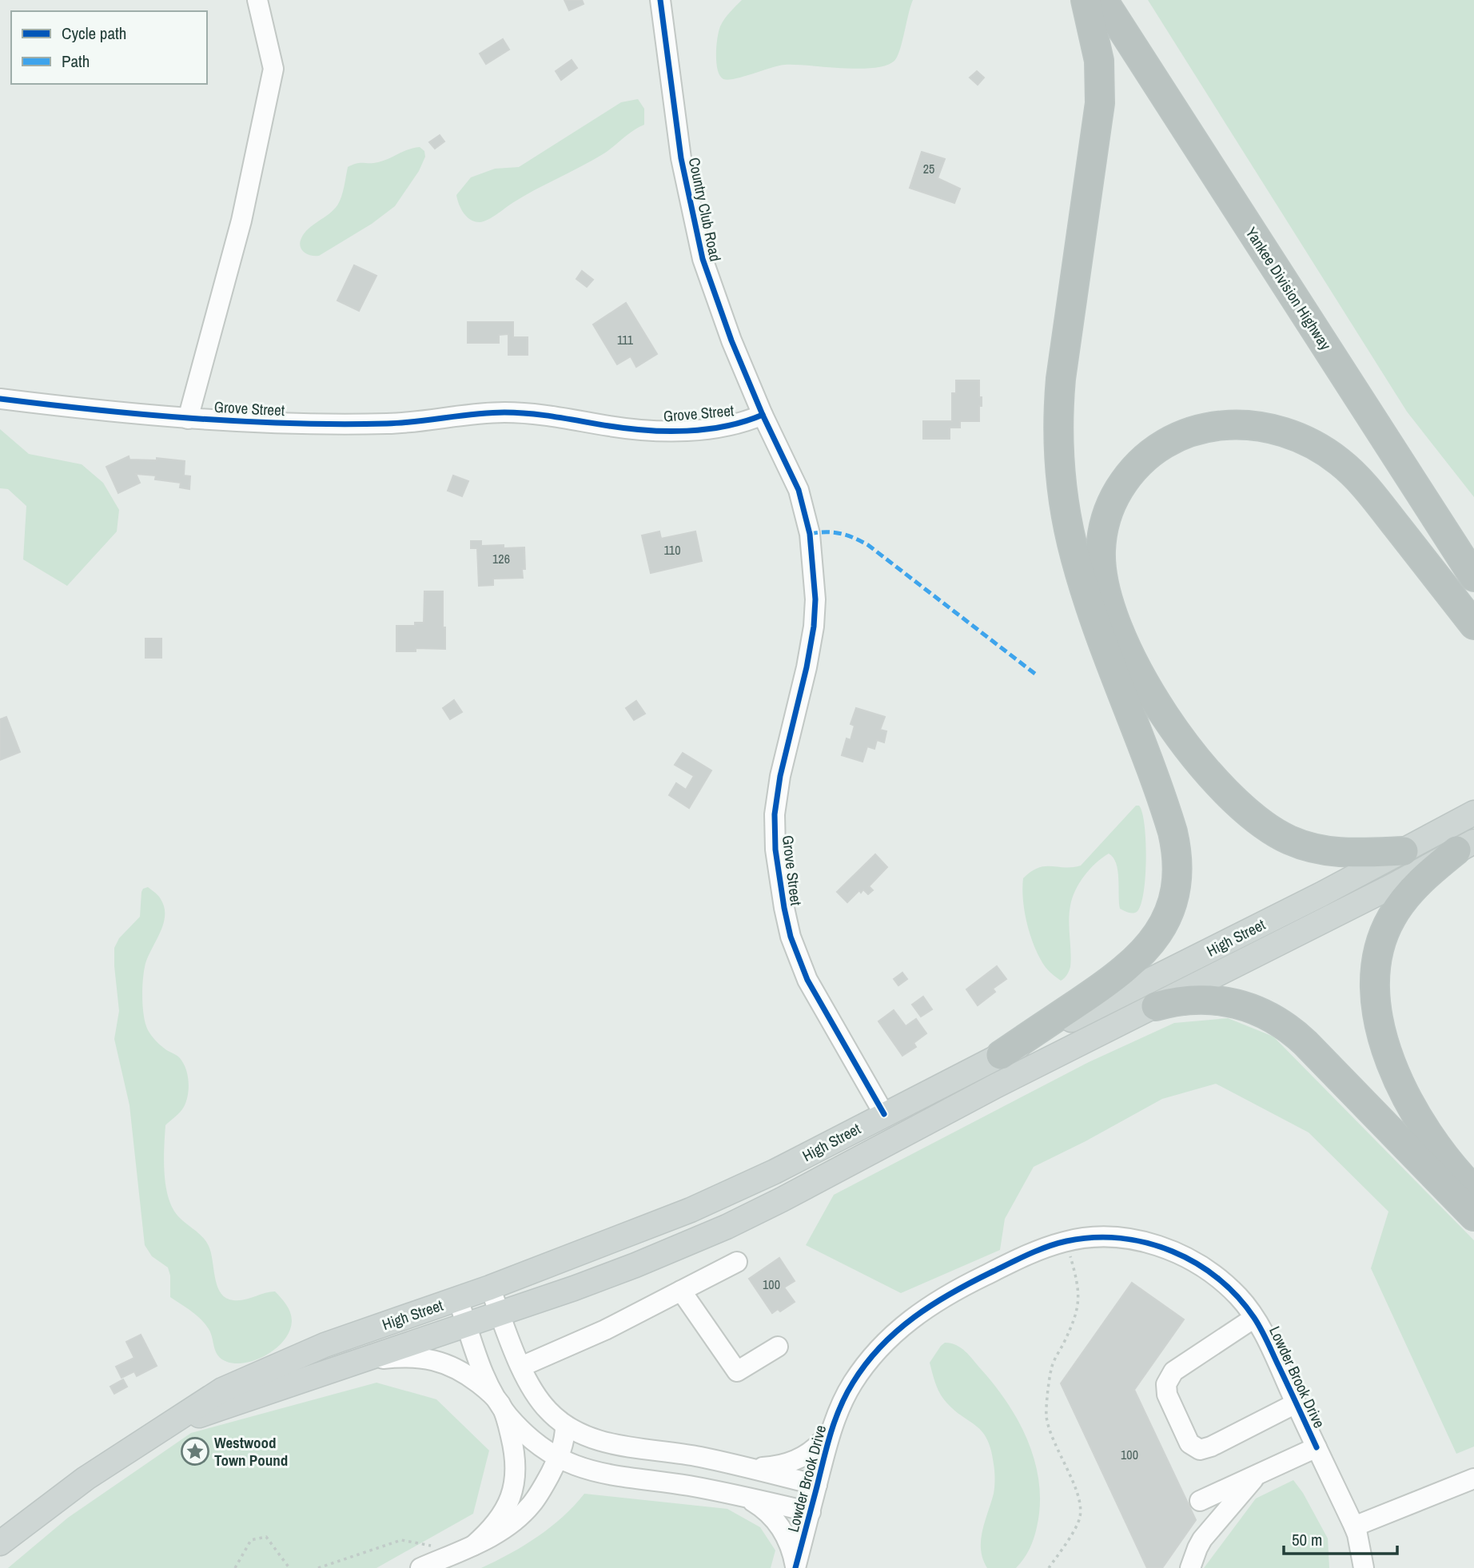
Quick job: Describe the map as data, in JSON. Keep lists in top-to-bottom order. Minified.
{"streets":{"highway":["Yankee Division Highway"],"main road":["High Street"],"street":["Country Club Road","Grove Street","Lowder Brook Drive"]},"crossings":[["Country Club Road","Grove Street"],["Grove Street","High Street"],["High Street","Lowder Brook Drive"]],"places":{"place":["Westwood Town Pound"]},"house_numbers":["25","111","110","126","100","100"],"legend":["Cycle path","Path"],"scale_bar":"50 m"}
